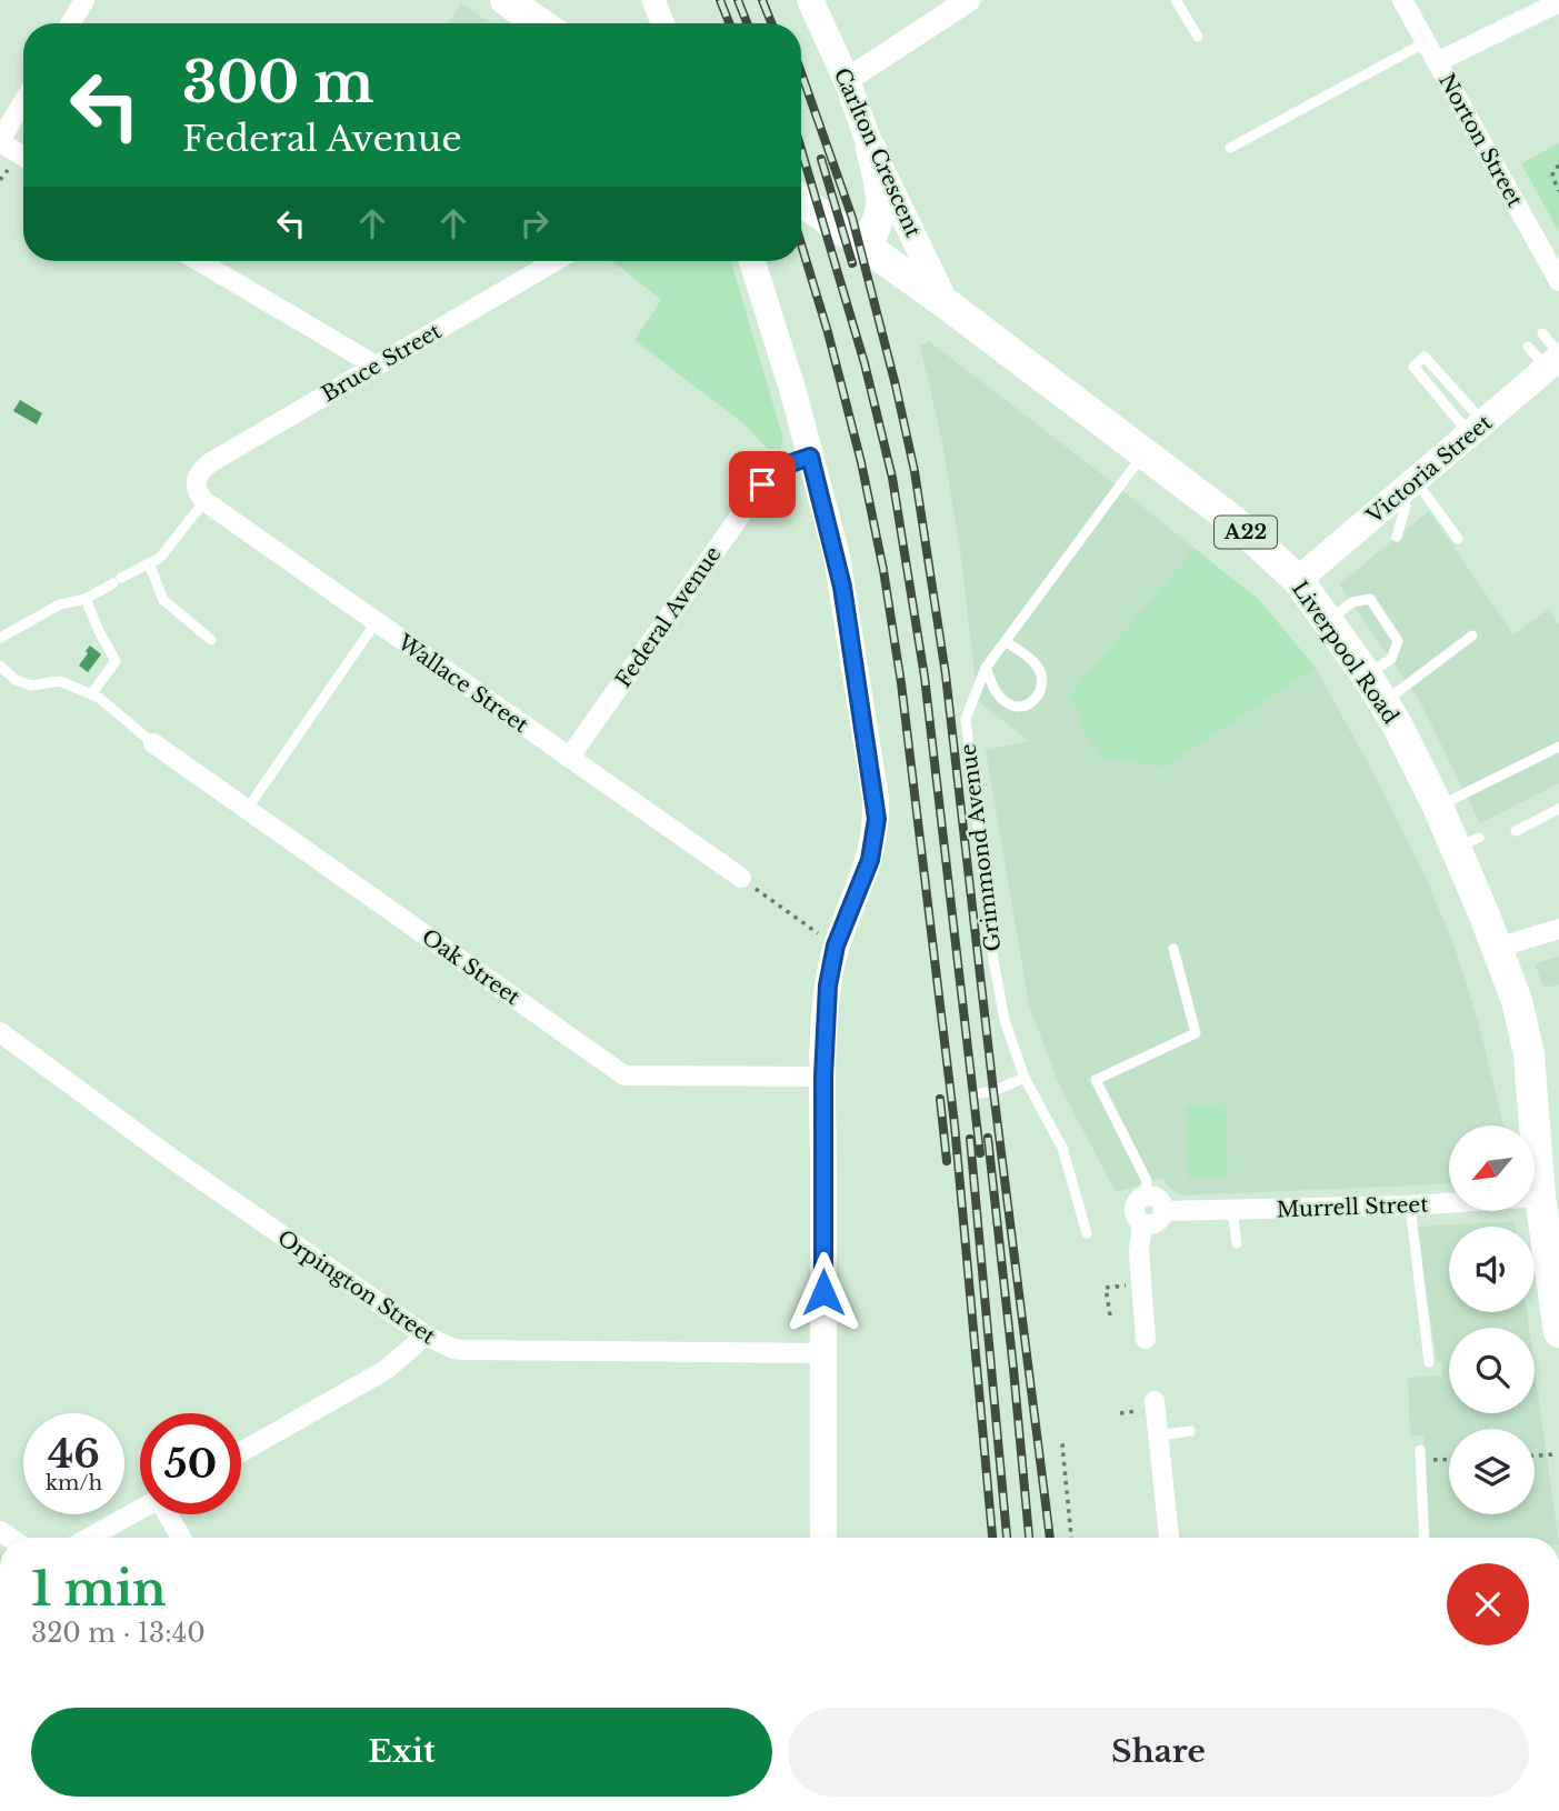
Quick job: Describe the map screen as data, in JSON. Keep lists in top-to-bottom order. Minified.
{"streets":{"highway":["A22","Liverpool Road"],"main road":["Carlton Crescent","Victoria Street"],"street":["Norton Street","Bruce Street","Federal Avenue","Wallace Street","Oak Street","Murrell Street","Orpington Street"],"lane":["Grimmond Avenue"]},"crossings":[["Carlton Crescent","Liverpool Road"],["Bruce Street","Wallace Street"],["Victoria Street","Liverpool Road"],["Federal Avenue","Wallace Street"],["Liverpool Road","Grimmond Avenue"],["Liverpool Road","Murrell Street"]],"north":"bottom left","page":{"turn":["300 m","Federal Avenue"],"speed":"46 km/h","limit":"50","heading":["1 min","320 m · 13:40"],"buttons":["Exit","Share"]}}
